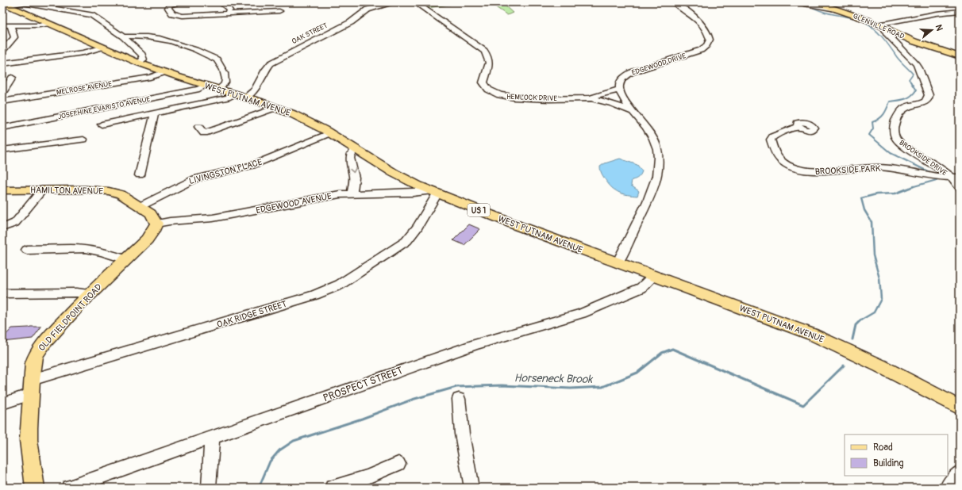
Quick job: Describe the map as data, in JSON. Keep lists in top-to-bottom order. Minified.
{"streets":{"main road":["GLENVILLE ROAD","WEST PUTNAM AVENUE","HAMILTON AVENUE","US 1","OLD FIELDPOINT ROAD"],"street":["OAK STREET","EDGEWOOD DRIVE","MELROSE AVENUE","HEMLOCK DRIVE","JOSEPHINE EVARISTO AVENUE","BROOKSIDE DRIVE","BROOKSIDE PARK","LIVINGSTON PLACE","EDGEWOOD AVENUE","OAK RIDGE STREET","PROSPECT STREET"]},"crossings":[["GLENVILLE ROAD","BROOKSIDE DRIVE"],["OAK STREET","WEST PUTNAM AVENUE"],["EDGEWOOD DRIVE","HEMLOCK DRIVE"],["MELROSE AVENUE","WEST PUTNAM AVENUE"],["WEST PUTNAM AVENUE","JOSEPHINE EVARISTO AVENUE"],["WEST PUTNAM AVENUE","LIVINGSTON PLACE"],["WEST PUTNAM AVENUE","EDGEWOOD AVENUE"],["WEST PUTNAM AVENUE","OAK RIDGE STREET"],["WEST PUTNAM AVENUE","PROSPECT STREET"],["BROOKSIDE DRIVE","BROOKSIDE PARK"],["LIVINGSTON PLACE","HAMILTON AVENUE"],["HAMILTON AVENUE","EDGEWOOD AVENUE"],["HAMILTON AVENUE","OLD FIELDPOINT ROAD"],["EDGEWOOD AVENUE","OAK RIDGE STREET"],["EDGEWOOD AVENUE","OLD FIELDPOINT ROAD"],["OAK RIDGE STREET","OLD FIELDPOINT ROAD"]],"water":["Horseneck Brook"],"legend":["Road","Building"],"north":"right"}
